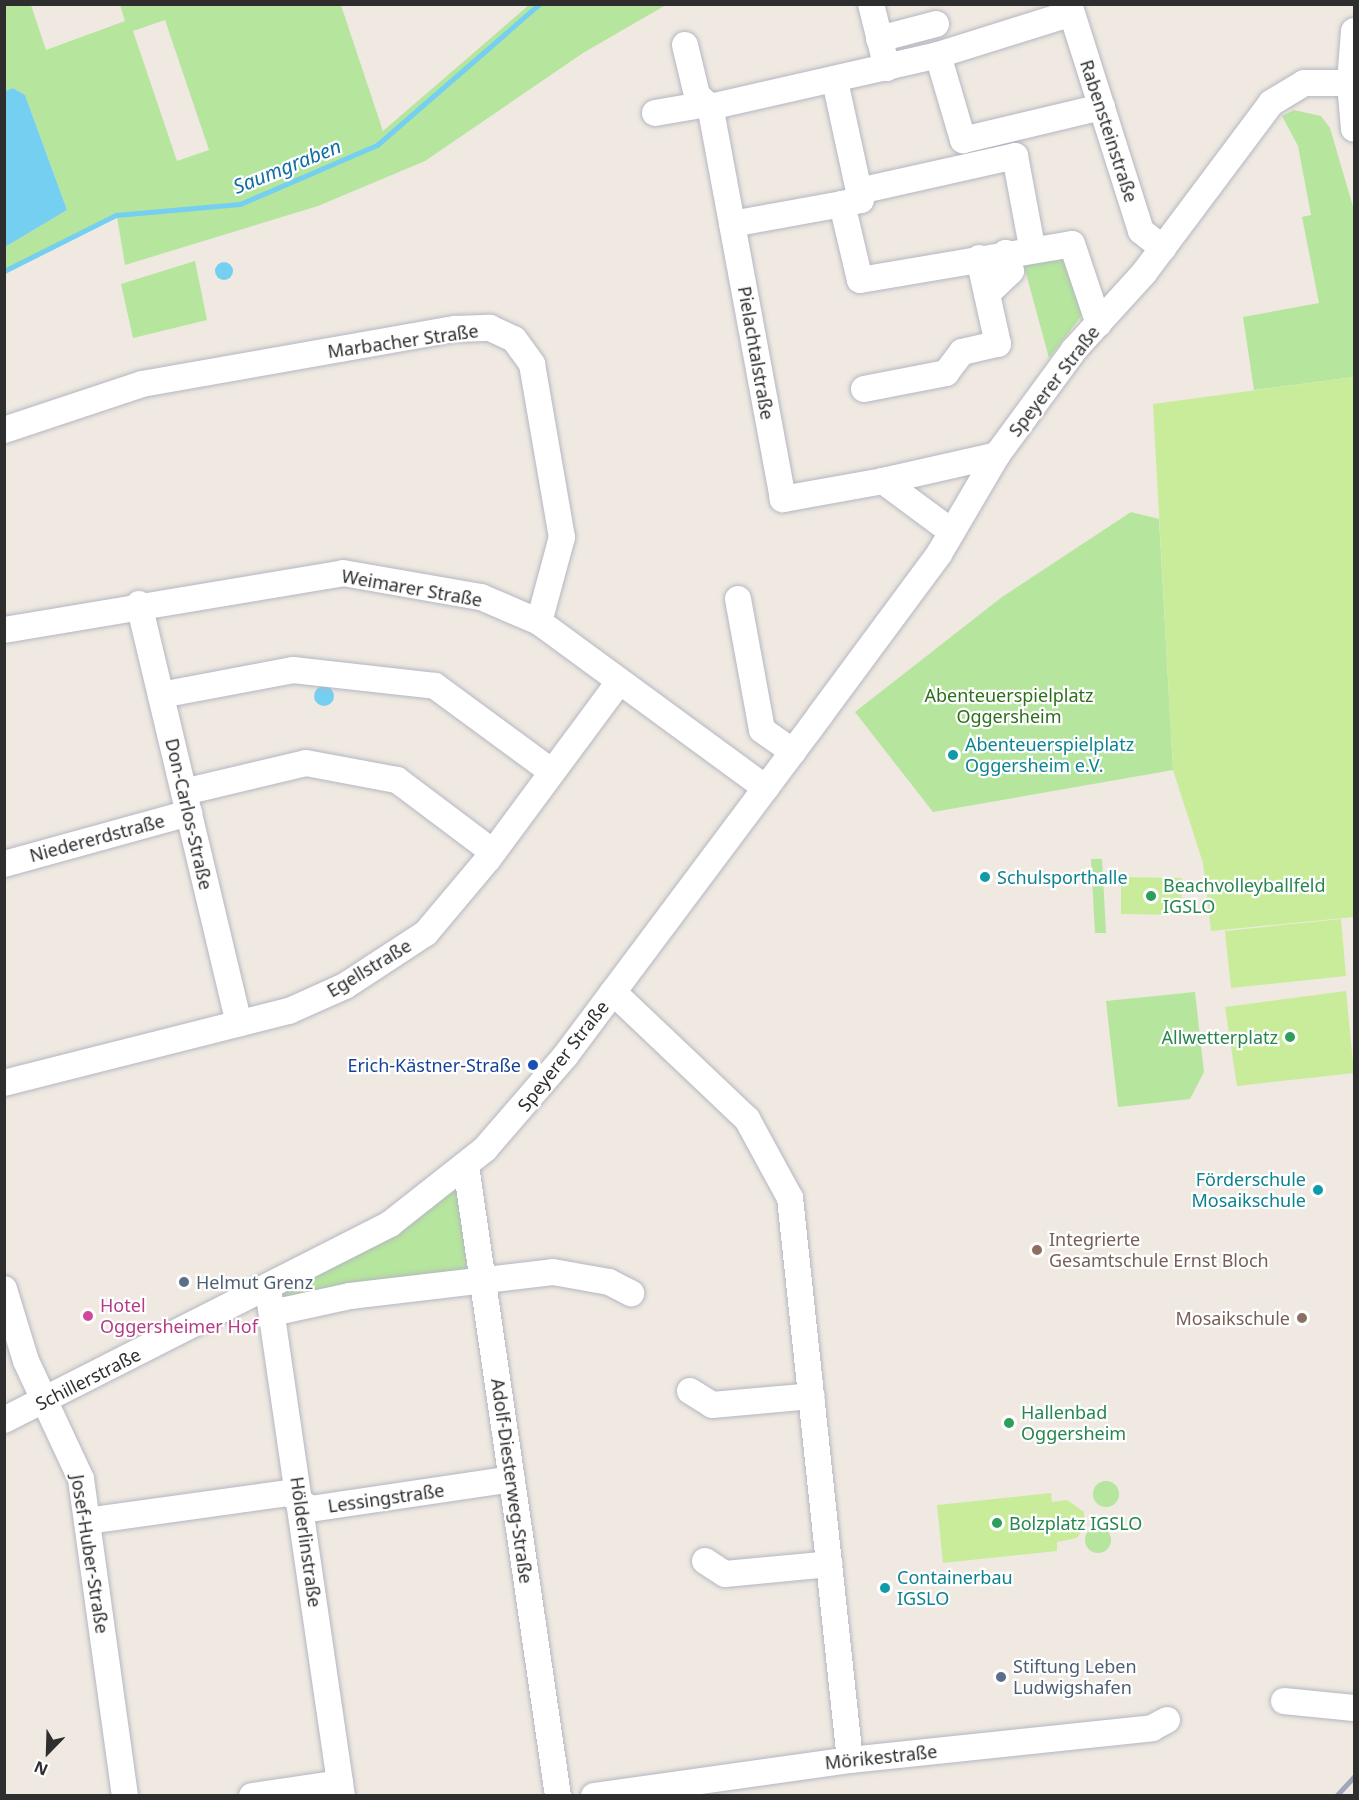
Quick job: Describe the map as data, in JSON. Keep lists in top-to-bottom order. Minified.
{"streets":{"street":["Rabensteinstraße","Marbacher Straße","Pielachtalstraße","Speyerer Straße","Weimarer Straße","Don-Carlos-Straße","Niedererdstraße","Egellstraße","Schillerstraße","Adolf-Diesterweg-Straße","Lessingstraße","Hölderlinstraße","Josef-Huber-Straße","Mörikestraße"]},"crossings":[["Rabensteinstraße","Speyerer Straße"],["Marbacher Straße","Weimarer Straße"],["Pielachtalstraße","Speyerer Straße"],["Speyerer Straße","Weimarer Straße"],["Speyerer Straße","Schillerstraße"],["Speyerer Straße","Adolf-Diesterweg-Straße"],["Speyerer Straße","Hölderlinstraße"],["Weimarer Straße","Don-Carlos-Straße"],["Weimarer Straße","Egellstraße"],["Don-Carlos-Straße","Niedererdstraße"],["Don-Carlos-Straße","Egellstraße"],["Niedererdstraße","Egellstraße"],["Schillerstraße","Hölderlinstraße"],["Schillerstraße","Josef-Huber-Straße"],["Adolf-Diesterweg-Straße","Lessingstraße"],["Lessingstraße","Hölderlinstraße"],["Lessingstraße","Josef-Huber-Straße"]],"water":["Saumgraben"],"parks":["Abenteuerspielplatz Oggersheim"],"places":["Abenteuerspielplatz Oggersheim e.V.","Schulsporthalle","Beachvolleyballfeld IGSLO","Allwetterplatz","Erich-Kästner-Straße","Förderschule Mosaikschule","Integrierte Gesamtschule Ernst Bloch","Helmut Grenz","Hotel Oggersheimer Hof","Mosaikschule","Hallenbad Oggersheim","Bolzplatz IGSLO","Containerbau IGSLO","Stiftung Leben Ludwigshafen"],"north":"bottom left"}
